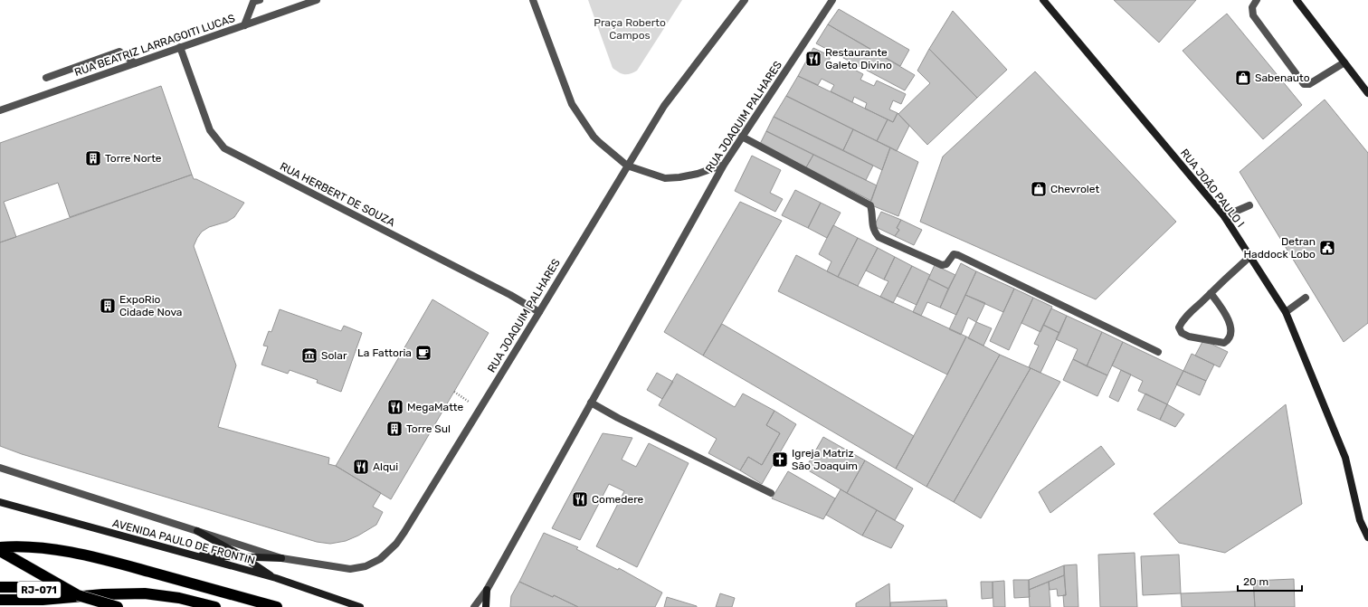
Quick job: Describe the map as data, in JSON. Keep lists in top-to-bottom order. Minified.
{"streets":{"highway":["RJ-071"],"main road":["RUA JOÃO PAULO I","AVENIDA PAULO DE FRONTIN"],"street":["RUA BEATRIZ LARRAGOITI LUCAS","RUA JOAQUIM PALHARES","RUA HERBERT DE SOUZA"]},"crossings":[["RUA BEATRIZ LARRAGOITI LUCAS","RUA HERBERT DE SOUZA"],["RUA JOAQUIM PALHARES","RUA HERBERT DE SOUZA"],["RUA JOAQUIM PALHARES","AVENIDA PAULO DE FRONTIN"]],"parks":["Praça Roberto Campos"],"places":{"restaurant":["Restaurante Galeto Divino","MegaMatte","Alqui","Comedere"],"shop":["Sabenauto","Chevrolet"],"building":["Torre Norte","ExpoRio Cidade Nova","Torre Sul"],"public building":["Detran Haddock Lobo"],"cafe":["La Fattoria"],"museum":["Solar"],"church":["Igreja Matriz São Joaquim"]},"scale_bar":"20 m"}
